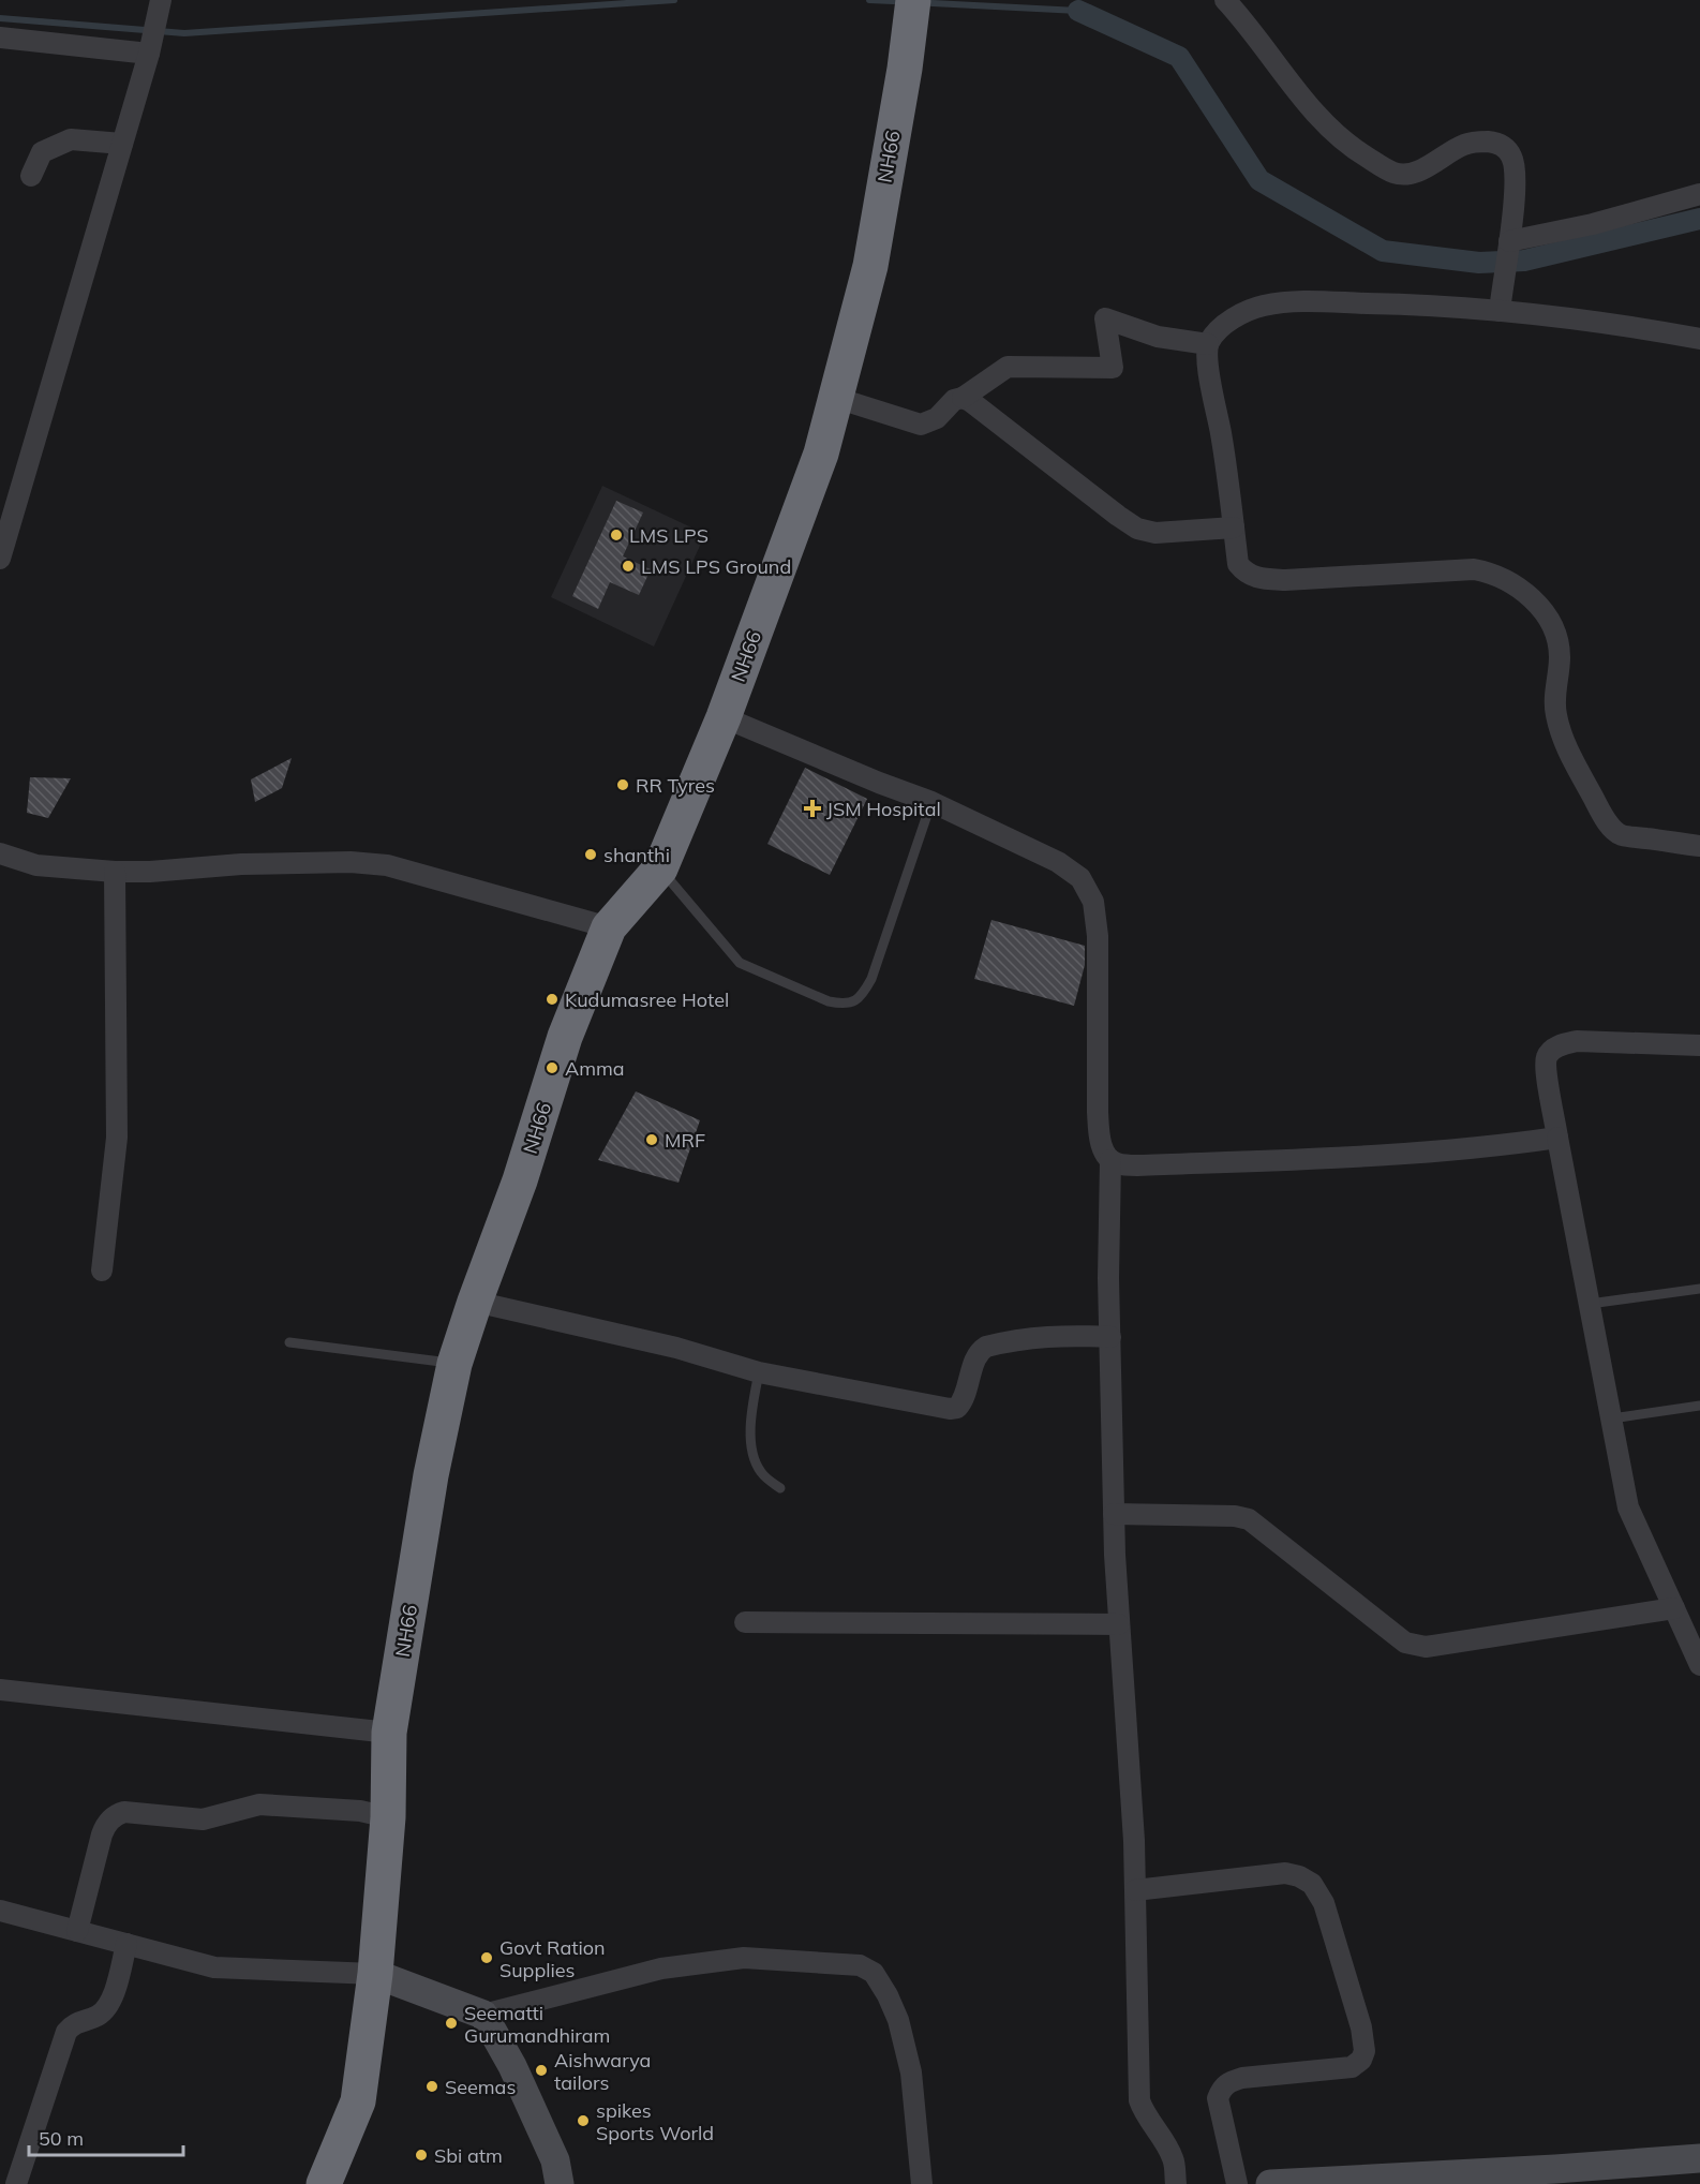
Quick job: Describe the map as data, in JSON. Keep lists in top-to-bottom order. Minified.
{"streets":{"highway":["NH66"]},"places":{"other":["LMS LPS","LMS LPS Ground","RR Tyres","shanthi","Kudumasree Hotel","Amma","MRF","Govt Ration Supplies","Seematti Gurumandhiram","Aishwarya tailors","Seemas","spikes Sports World","Sbi atm"],"health":["JSM Hospital"]},"scale_bar":"50 m"}
